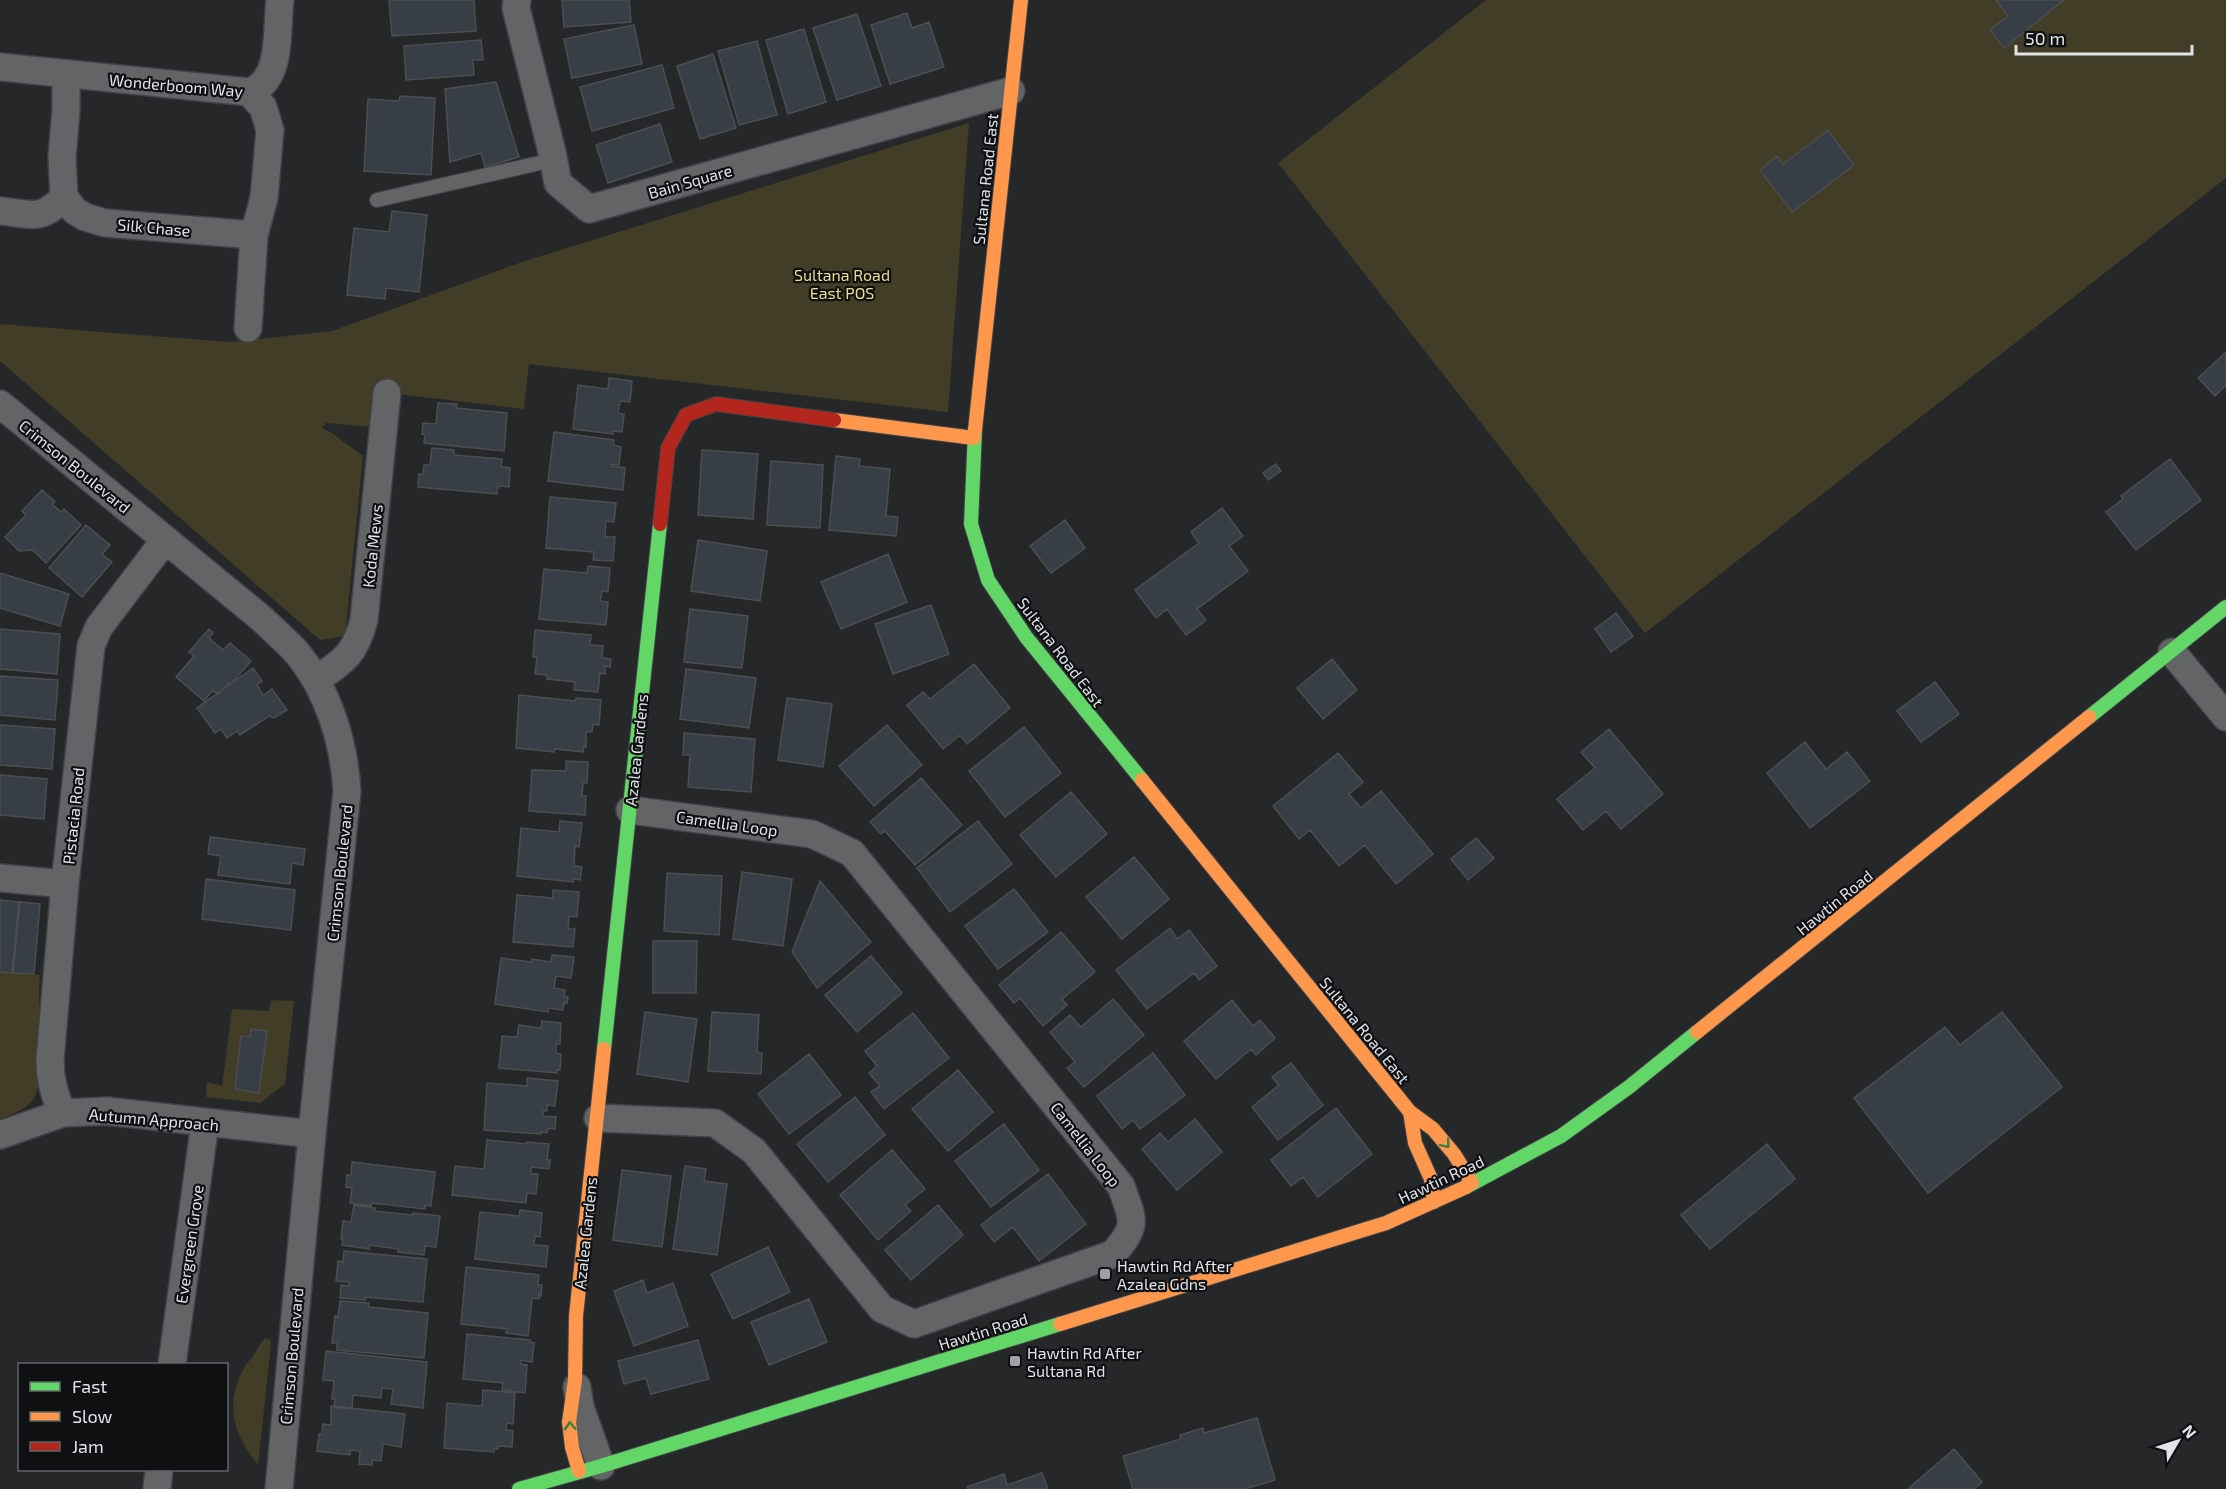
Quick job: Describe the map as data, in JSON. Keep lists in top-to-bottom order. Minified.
{"streets":{"street":["Wonderboom Way","Sultana Road East","Bain Square","Silk Chase","Crimson Boulevard","Koda Mews","Azalea Gardens","Pistacia Road","Camellia Loop","Hawtin Road","Autumn Approach","Evergreen Grove"]},"crossings":[["Sultana Road East","Bain Square"],["Sultana Road East","Azalea Gardens"],["Sultana Road East","Hawtin Road"],["Crimson Boulevard","Koda Mews"],["Crimson Boulevard","Pistacia Road"],["Crimson Boulevard","Autumn Approach"],["Azalea Gardens","Camellia Loop"],["Azalea Gardens","Hawtin Road"],["Pistacia Road","Autumn Approach"],["Autumn Approach","Evergreen Grove"]],"parks":["Sultana Road East POS"],"places":{"transit":["Hawtin Rd After Azalea Gdns","Hawtin Rd After Sultana Rd"]},"legend":["Fast","Slow","Jam"],"scale_bar":"50 m","north":"top right"}
